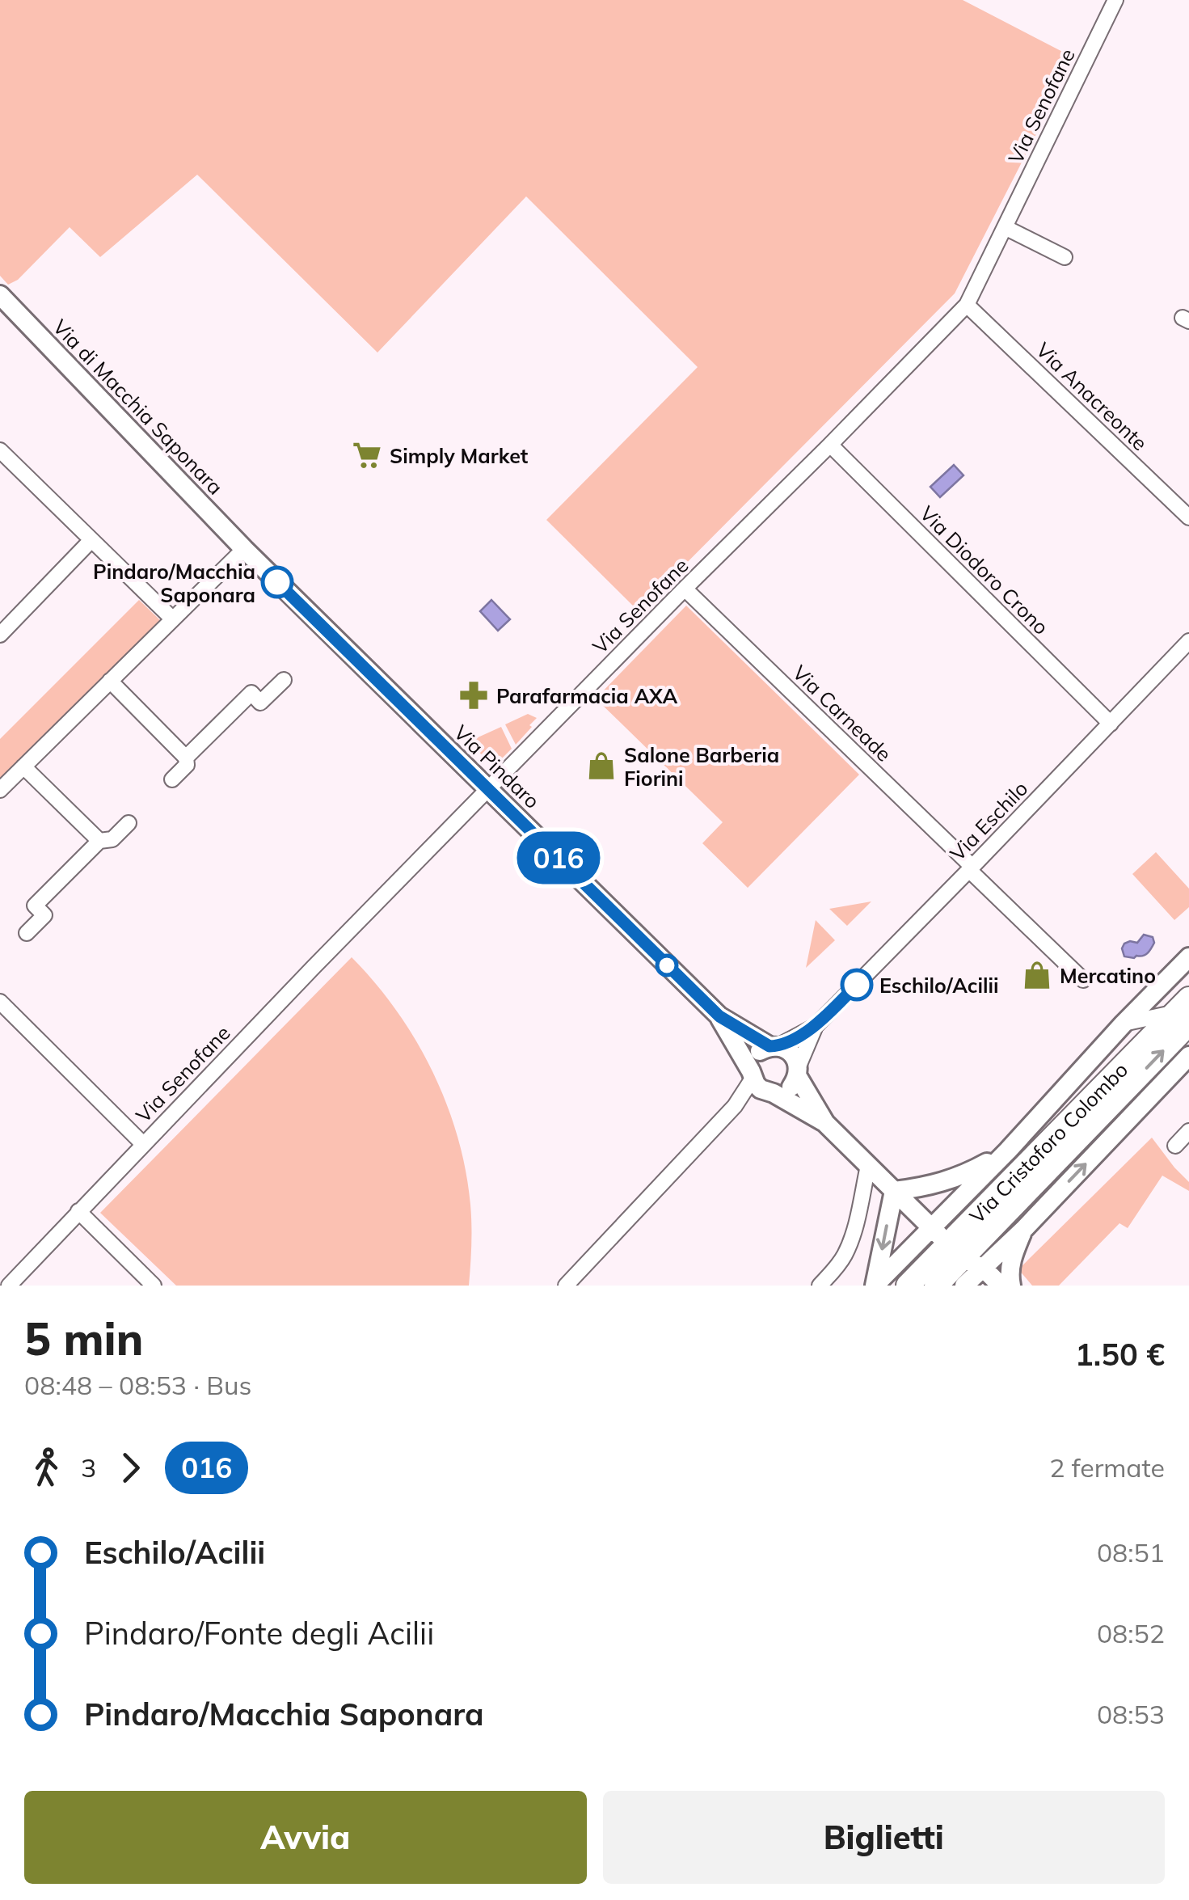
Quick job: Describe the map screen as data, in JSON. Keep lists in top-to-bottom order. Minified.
{"streets":{"main road":["Via Cristoforo Colombo"],"street":["Via Senofane","Via Anacreonte","Via di Macchia Saponara","Via Diodoro Crono","Via Carneade","Via Pindaro","Via Eschilo"]},"crossings":[["Via Senofane","Via Anacreonte"],["Via Senofane","Via Diodoro Crono"],["Via Senofane","Via Carneade"],["Via Senofane","Via Pindaro"],["Via di Macchia Saponara","Via Pindaro"],["Via Diodoro Crono","Via Eschilo"],["Via Carneade","Via Eschilo"]],"places":{"supermarket":["Simply Market"],"other":["Pindaro/Macchia Saponara","Eschilo/Acilii"],"pharmacy":["Parafarmacia AXA"],"shop":["Salone Barberia Fiorini","Mercatino"]},"lines":["bus line 016"],"page":{"on_map":"016","heading":["5 min","08:48 – 08:53 · Bus","1.50 €"],"legs":["3","016","2 fermate"],"list":[{"name":"Eschilo/Acilii","value":"08:51"},{"name":"Pindaro/Fonte degli Acilii","value":"08:52"},{"name":"Pindaro/Macchia Saponara","value":"08:53"}],"buttons":["Avvia","Biglietti"]}}
